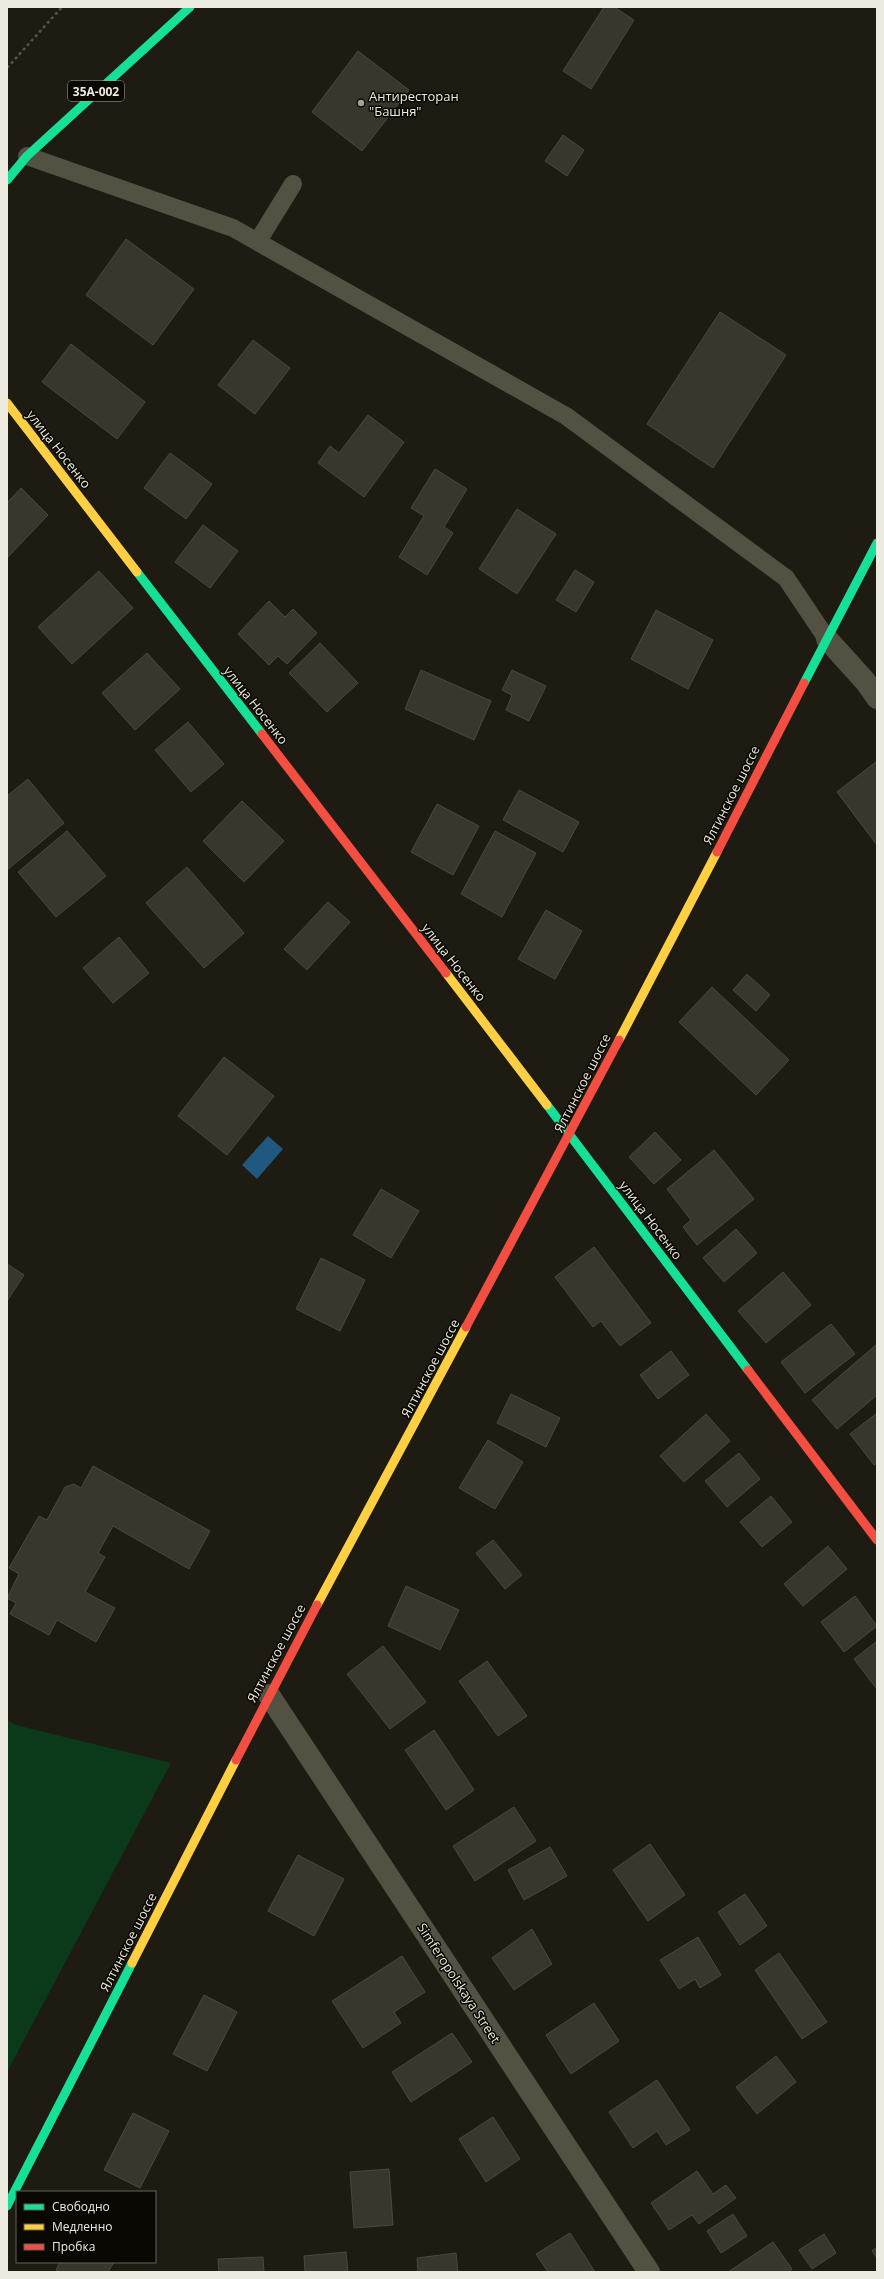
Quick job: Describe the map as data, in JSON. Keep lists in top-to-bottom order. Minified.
{"streets":{"street":["35А-002","улица Носенко","Ялтинское шоссе","Simferopolskaya Street"]},"crossings":[["улица Носенко","Ялтинское шоссе"],["Ялтинское шоссе","Simferopolskaya Street"]],"places":["Антиресторан \"Башня\""],"legend":["Свободно","Медленно","Пробка"]}
